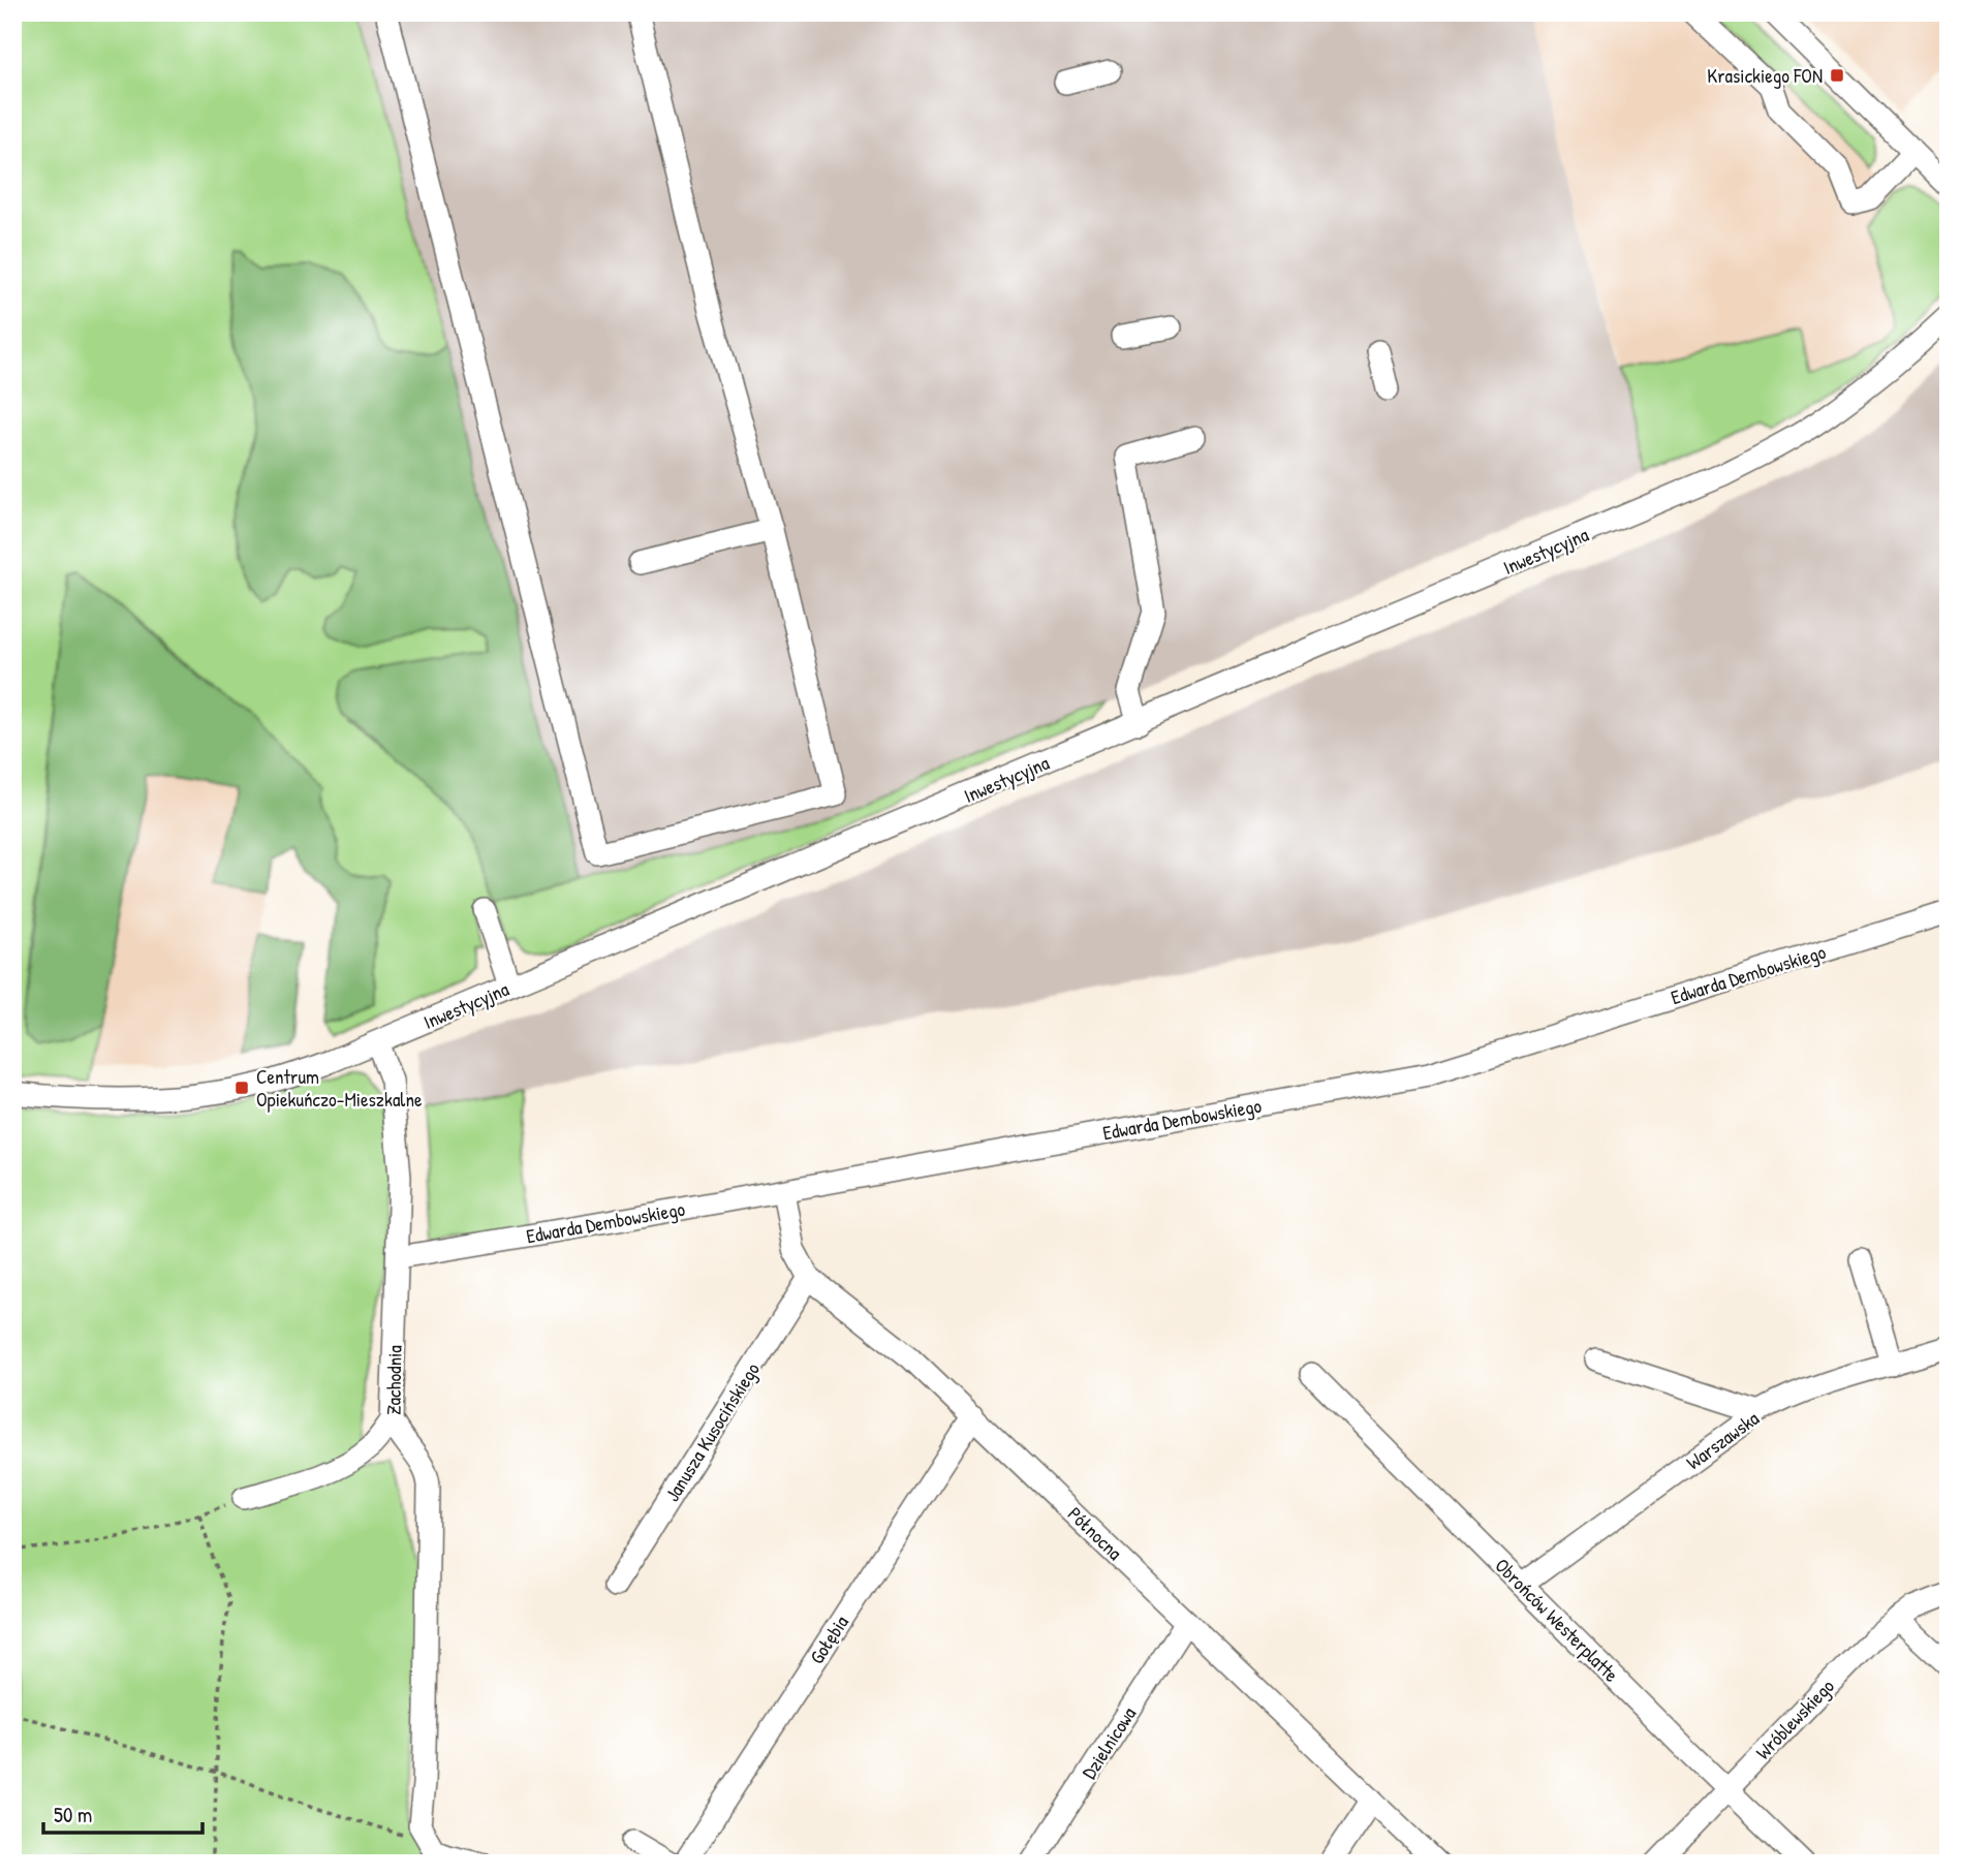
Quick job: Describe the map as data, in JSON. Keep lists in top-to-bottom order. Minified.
{"streets":{"street":["Inwestycyjna","Edwarda Dembowskiego","Zachodnia","Janusza Kusocińskiego","Warszawska","Północna","Obrońców Westerplatte","Gołębia","Wróblewskiego","Dzielnicowa"]},"crossings":[["Inwestycyjna","Zachodnia"],["Edwarda Dembowskiego","Zachodnia"],["Edwarda Dembowskiego","Północna"],["Janusza Kusocińskiego","Północna"],["Warszawska","Obrońców Westerplatte"],["Północna","Gołębia"],["Północna","Dzielnicowa"],["Obrońców Westerplatte","Wróblewskiego"]],"places":{"transit":["Krasickiego FON","Centrum Opiekuńczo-Mieszkalne"]},"scale_bar":"50 m"}
